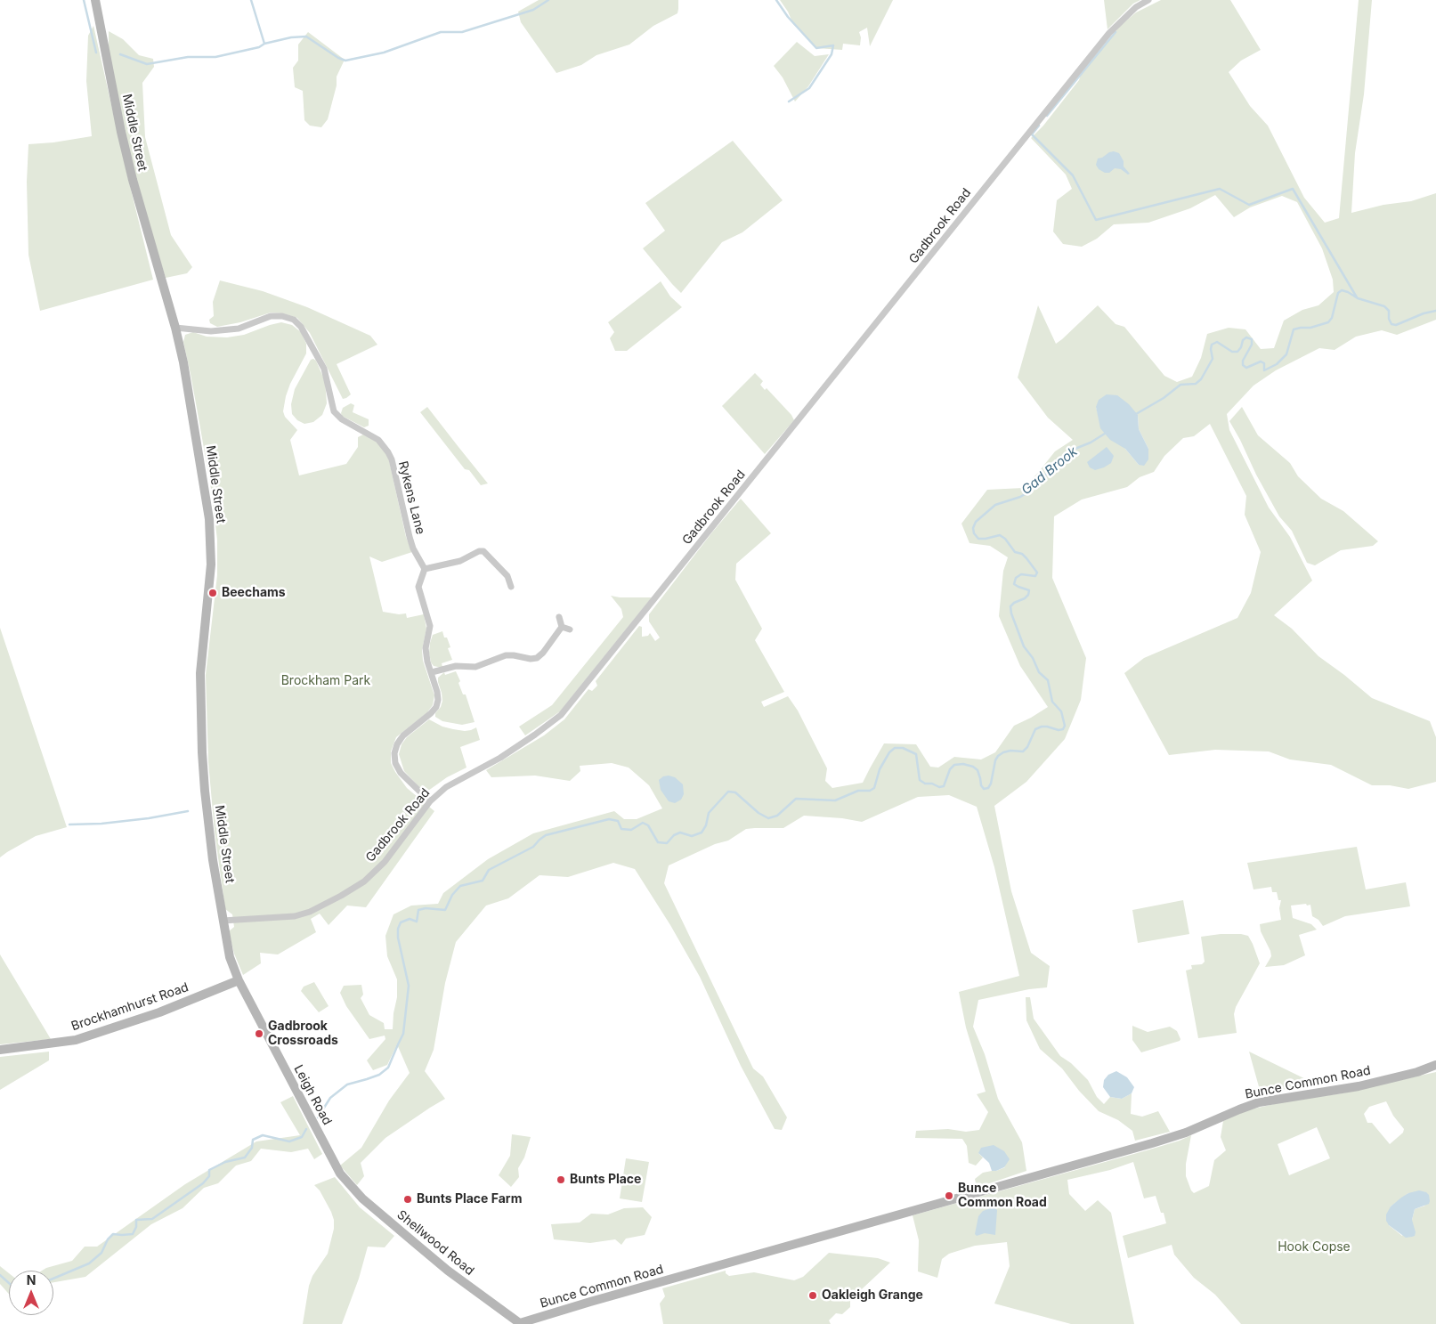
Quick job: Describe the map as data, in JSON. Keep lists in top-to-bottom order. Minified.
{"streets":{"street":["Middle Street","Gadbrook Road","Rykens Lane","Brockhamhurst Road","Bunce Common Road","Leigh Road","Shellwood Road"]},"crossings":[["Middle Street","Gadbrook Road"],["Middle Street","Rykens Lane"],["Middle Street","Brockhamhurst Road"],["Middle Street","Leigh Road"],["Brockhamhurst Road","Leigh Road"],["Bunce Common Road","Shellwood Road"],["Leigh Road","Shellwood Road"]],"water":["Gad Brook"],"parks":["Brockham Park","Hook Copse"],"places":["Beechams","Gadbrook Crossroads","Bunts Place","Bunce Common Road","Bunts Place Farm","Oakleigh Grange"],"north":"top"}
